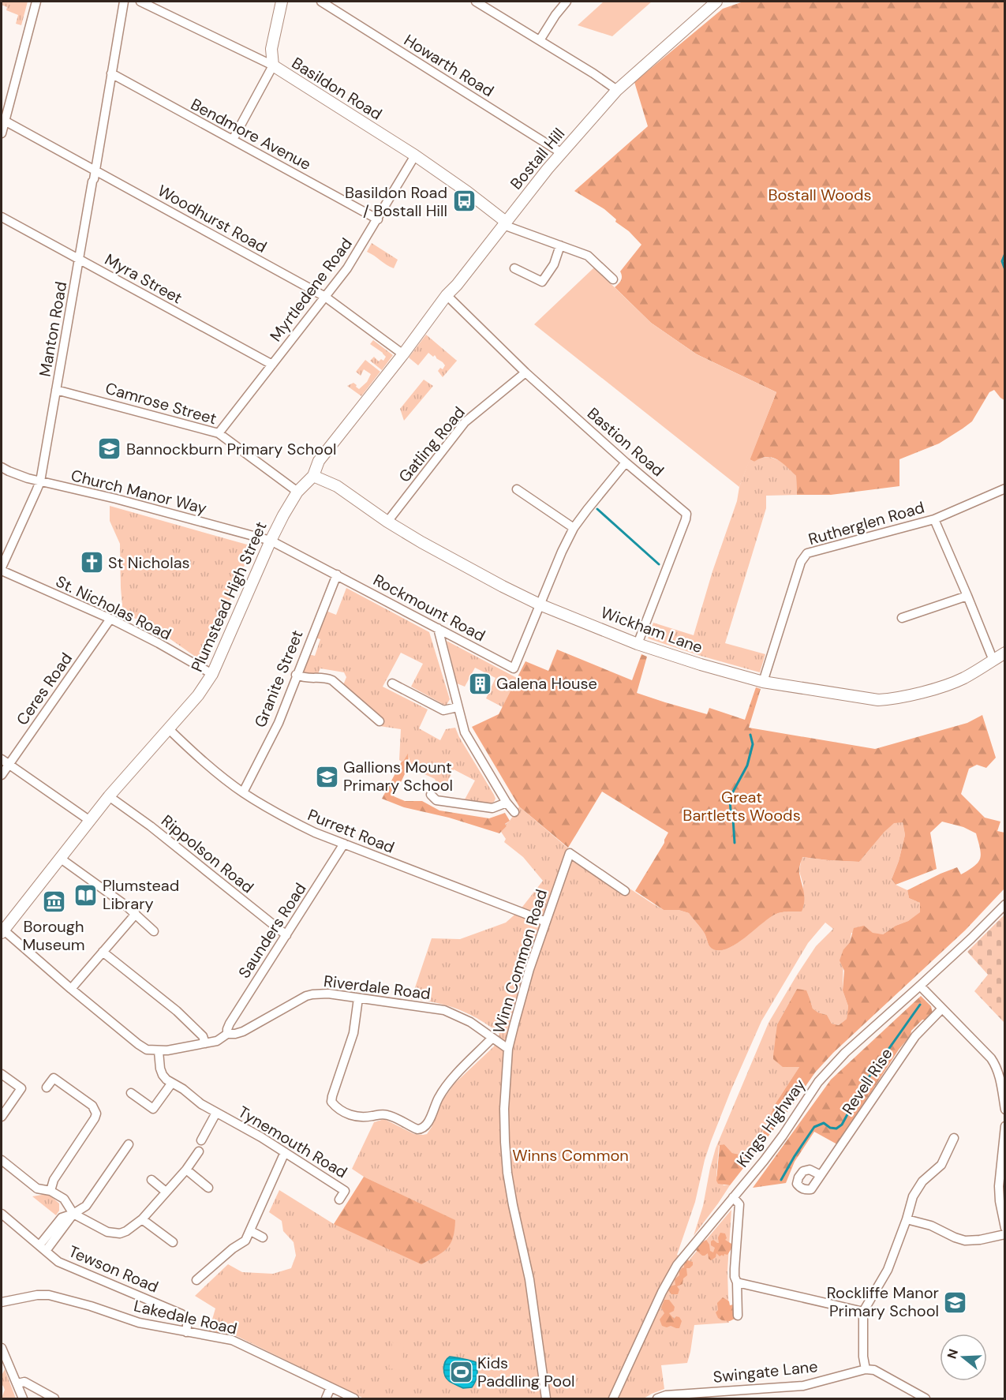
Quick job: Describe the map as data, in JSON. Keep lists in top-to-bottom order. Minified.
{"streets":{"main road":["Basildon Road","Bostall Hill","Plumstead High Street","Wickham Lane"],"street":["Howarth Road","Bendmore Avenue","Woodhurst Road","Myra Street","Myrtledene Road","Manton Road","Camrose Street","Bastion Road","Gatling Road","Church Manor Way","Rutherglen Road","St. Nicholas Road","Rockmount Road","Granite Street","Ceres Road","Purrett Road","Rippolson Road","Saunders Road","Winn Common Road","Riverdale Road","Revell Rise","Kings Highway","Tynemouth Road","Tewson Road","Lakedale Road","Swingate Lane"]},"crossings":[["Howarth Road","Bostall Hill"],["Basildon Road","Bostall Hill"],["Basildon Road","Myrtledene Road"],["Bendmore Avenue","Myrtledene Road"],["Bendmore Avenue","Manton Road"],["Bostall Hill","Woodhurst Road"],["Bostall Hill","Bastion Road"],["Bostall Hill","Plumstead High Street"],["Woodhurst Road","Myrtledene Road"],["Woodhurst Road","Manton Road"],["Woodhurst Road","Plumstead High Street"],["Myra Street","Myrtledene Road"],["Myra Street","Manton Road"],["Myrtledene Road","Camrose Street"],["Manton Road","Camrose Street"],["Manton Road","Church Manor Way"],["Manton Road","St. Nicholas Road"],["Camrose Street","Plumstead High Street"],["Bastion Road","Gatling Road"],["Bastion Road","Wickham Lane"],["Gatling Road","Wickham Lane"],["Church Manor Way","Plumstead High Street"],["Church Manor Way","Rockmount Road"],["Rutherglen Road","Wickham Lane"],["Plumstead High Street","St. Nicholas Road"],["Plumstead High Street","Rockmount Road"],["Plumstead High Street","Wickham Lane"],["Plumstead High Street","Purrett Road"],["Plumstead High Street","Rippolson Road"],["St. Nicholas Road","Ceres Road"],["Rockmount Road","Wickham Lane"],["Rockmount Road","Granite Street"],["Granite Street","Purrett Road"],["Purrett Road","Saunders Road"],["Purrett Road","Winn Common Road"],["Rippolson Road","Saunders Road"],["Saunders Road","Riverdale Road"],["Winn Common Road","Riverdale Road"],["Riverdale Road","Tynemouth Road"],["Tewson Road","Lakedale Road"]],"parks":["Bostall Woods","Great Bartletts Woods","Winns Common"],"places":{"bus stop":["Basildon Road / Bostall Hill"],"school or university":["Bannockburn Primary School","Gallions Mount Primary School","Rockliffe Manor Primary School"],"church":["St Nicholas"],"building":["Galena House"],"library":["Plumstead Library"],"museum":["Borough Museum"],"sports":["Kids Paddling Pool"]},"north":"left"}
